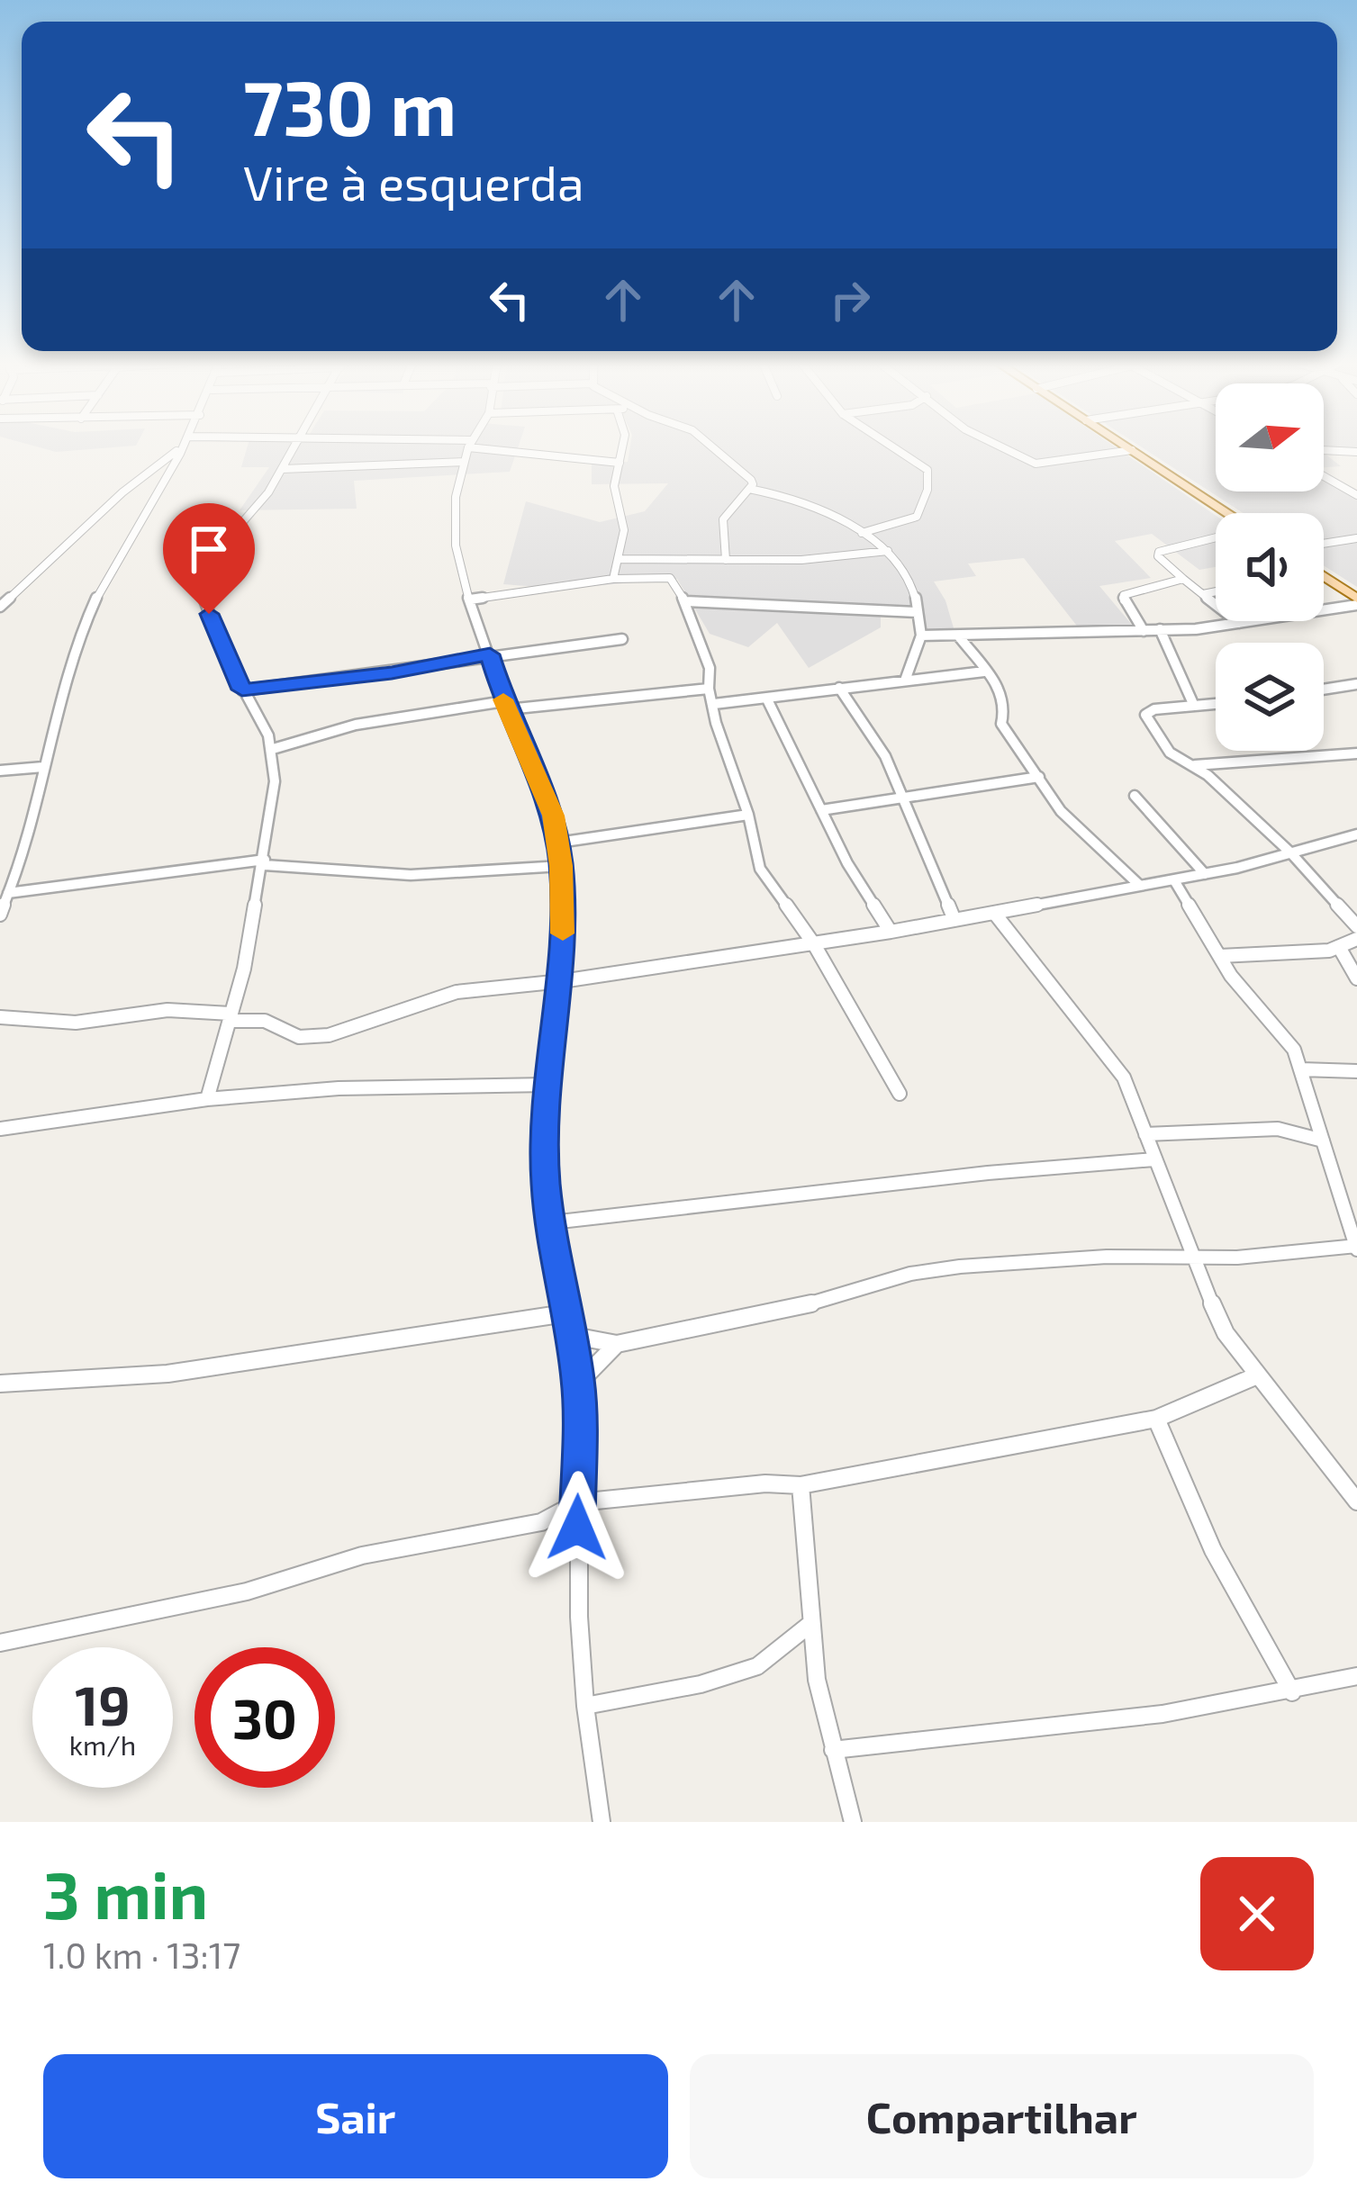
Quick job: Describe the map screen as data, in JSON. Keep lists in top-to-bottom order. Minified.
{"north":"right","page":{"turn":["730 m","Vire à esquerda"],"speed":"19 km/h","limit":"30","heading":["3 min","1.0 km · 13:17"],"buttons":["Sair","Compartilhar"]}}
